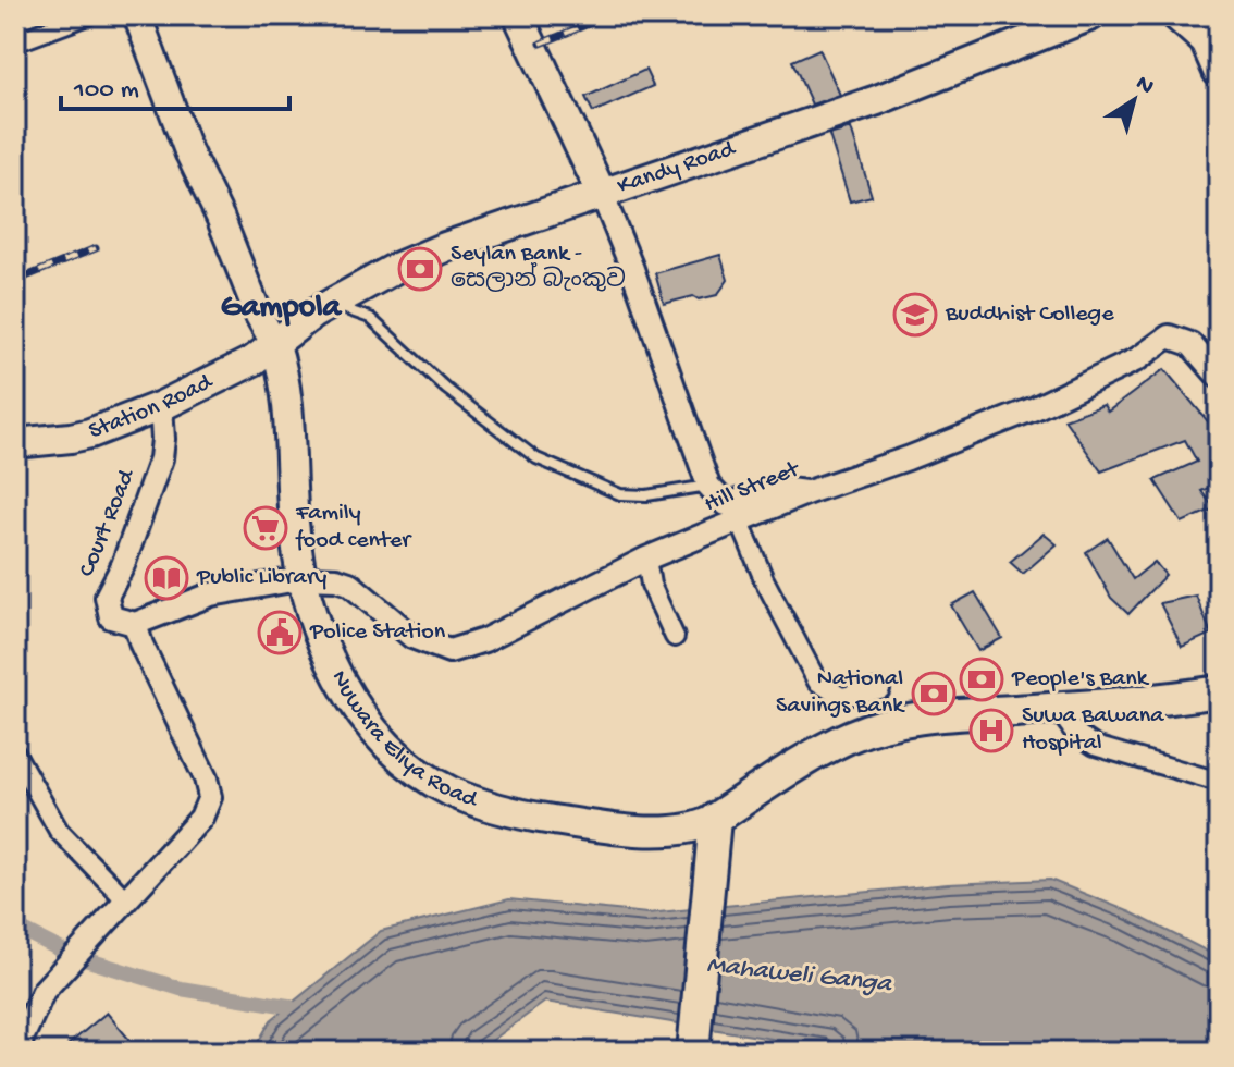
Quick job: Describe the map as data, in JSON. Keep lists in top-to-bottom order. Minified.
{"streets":{"main road":["Kandy Road","Station Road","Nuwara Eliya Road"],"street":["Hill Street","Court Road"]},"crossings":[["Kandy Road","Station Road"],["Kandy Road","Nuwara Eliya Road"],["Station Road","Court Road"],["Station Road","Nuwara Eliya Road"],["Hill Street","Nuwara Eliya Road"]],"districts":["Gampola"],"water":["Mahaweli Ganga"],"places":{"bank":["Seylan Bank - සෙලාන් බැංකුව","People's Bank","National Savings Bank"],"school or university":["Buddhist College"],"supermarket":["Family food center"],"library":["Public Library"],"public building":["Police Station"],"hospital":["Suwa Bawana Hospital"]},"scale_bar":"100 m","north":"top right"}
